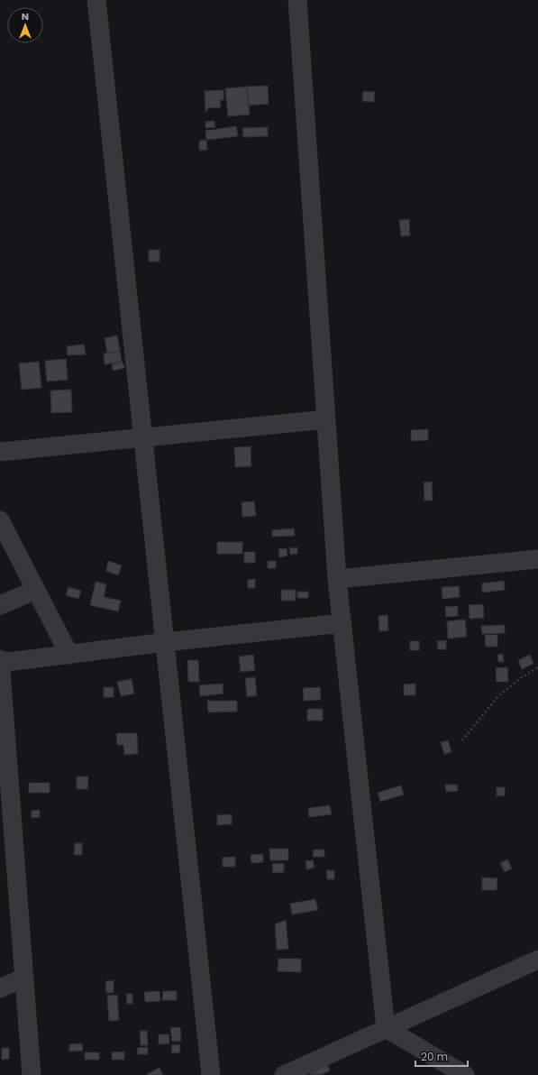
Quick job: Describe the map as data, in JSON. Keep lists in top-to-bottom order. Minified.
{"scale_bar":"20 m","north":"top"}
